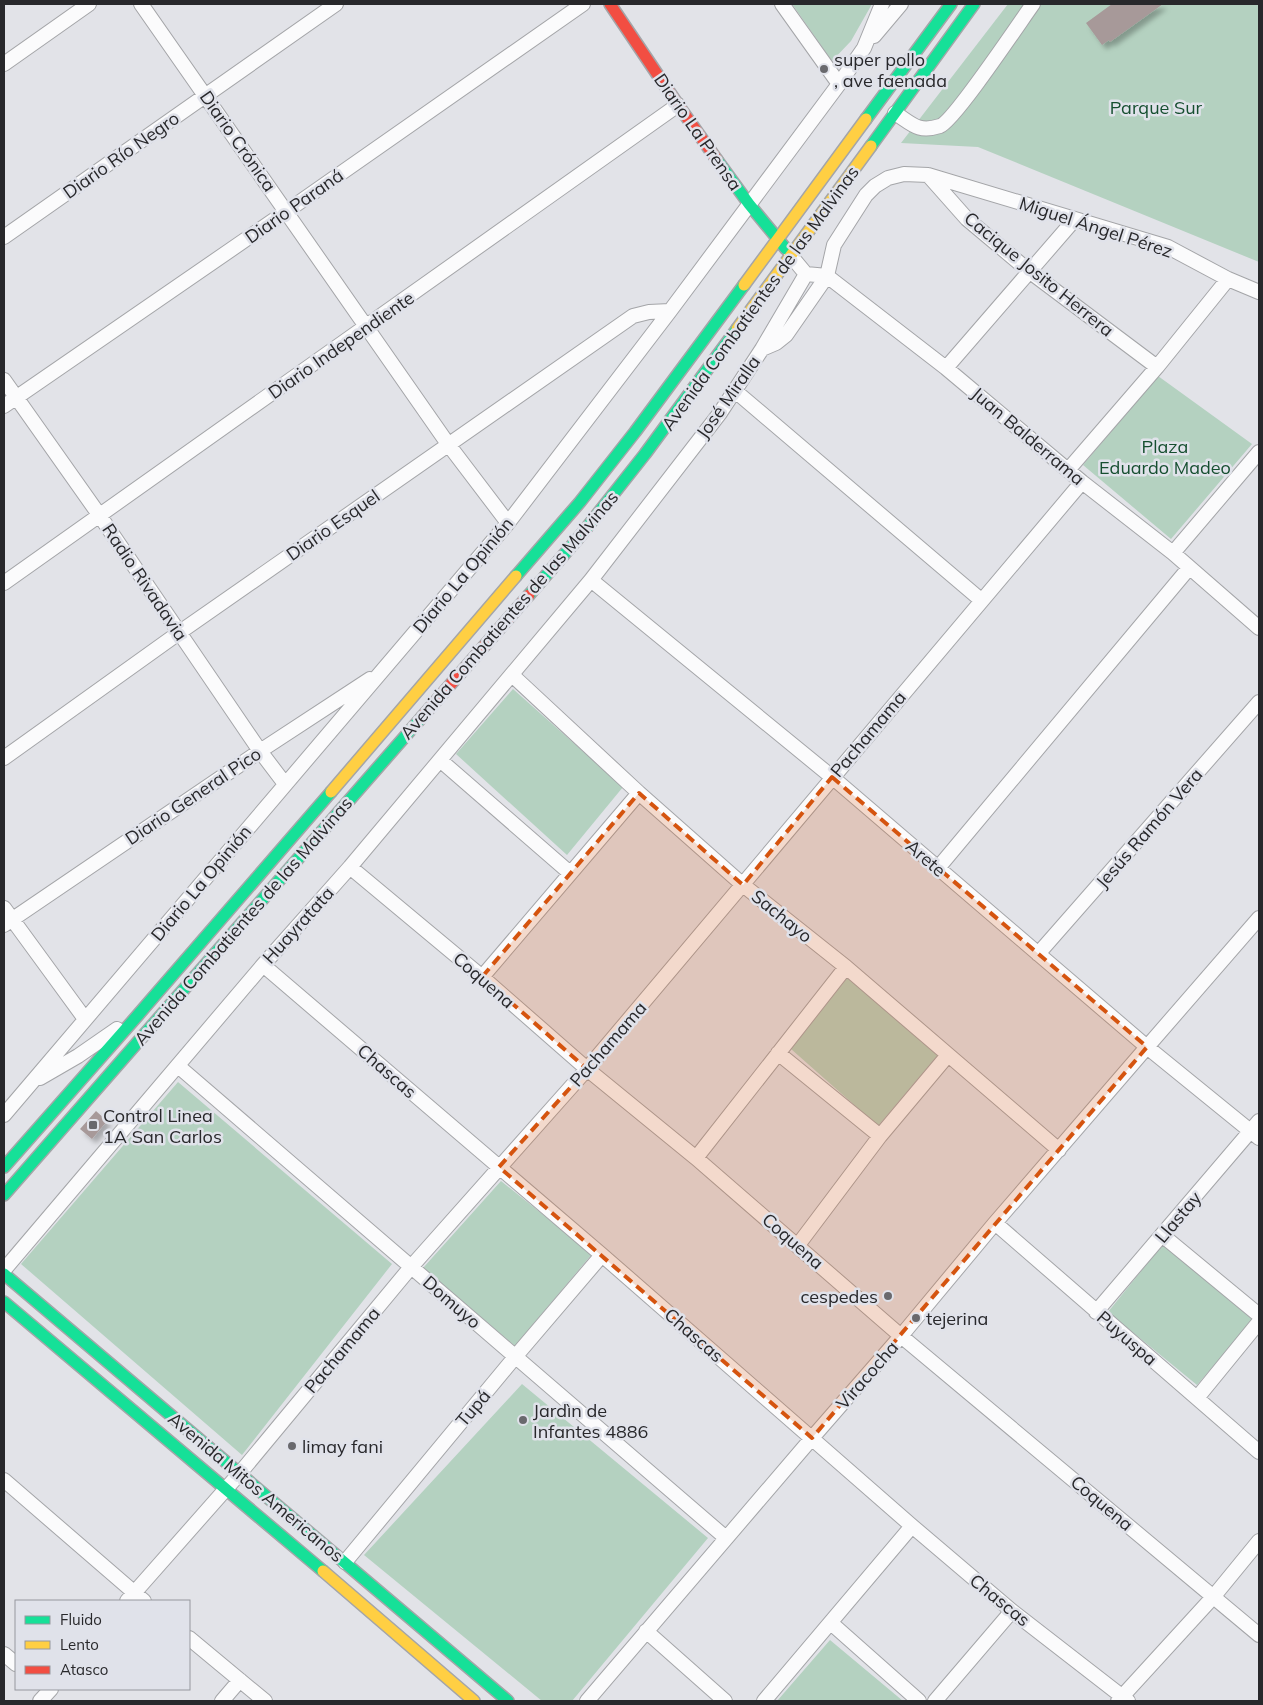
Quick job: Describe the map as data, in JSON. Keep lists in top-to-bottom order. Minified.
{"streets":{"main road":["Diario La Prensa","Avenida Combatientes de las Malvinas","Avenida Mitos Americanos"],"street":["Diario Crónica","Diario Río Negro","Diario Paraná","Miguel Ángel Pérez","Cacique Josito Herrera","Diario Independiente","José Miralla","Juan Balderrama","Diario Esquel","Diario La Opinión","Radio Rivadavia","Pachamama","Diario General Pico","Jesús Ramón Vera","Arete","Sachayo","Huayratata","Coquena","Chascas","Llastay","Domuyo","Puyuspa","Viracocha","Tupá"]},"crossings":[["Diario La Prensa","Avenida Combatientes de las Malvinas"],["Diario La Prensa","Diario Independiente"],["Diario La Prensa","Diario La Opinión"],["Diario Crónica","Diario Río Negro"],["Diario Crónica","Diario Paraná"],["Diario Crónica","Diario Independiente"],["Diario Crónica","Diario Esquel"],["Diario Crónica","Diario La Opinión"],["Diario Paraná","Radio Rivadavia"],["Miguel Ángel Pérez","Cacique Josito Herrera"],["Miguel Ángel Pérez","José Miralla"],["Cacique Josito Herrera","José Miralla"],["Diario Independiente","Radio Rivadavia"],["José Miralla","Juan Balderrama"],["José Miralla","Arete"],["José Miralla","Huayratata"],["Juan Balderrama","Pachamama"],["Diario Esquel","Diario La Opinión"],["Diario Esquel","Radio Rivadavia"],["Diario La Opinión","Radio Rivadavia"],["Diario La Opinión","Diario General Pico"],["Radio Rivadavia","Diario General Pico"],["Pachamama","Arete"],["Pachamama","Sachayo"],["Pachamama","Coquena"],["Pachamama","Chascas"],["Pachamama","Domuyo"],["Pachamama","Avenida Mitos Americanos"],["Jesús Ramón Vera","Arete"],["Arete","Huayratata"],["Arete","Llastay"],["Arete","Viracocha"],["Sachayo","Huayratata"],["Sachayo","Viracocha"],["Huayratata","Coquena"],["Huayratata","Chascas"],["Huayratata","Domuyo"],["Huayratata","Avenida Mitos Americanos"],["Coquena","Viracocha"],["Chascas","Viracocha"],["Chascas","Tupá"],["Llastay","Puyuspa"],["Domuyo","Viracocha"],["Domuyo","Tupá"],["Puyuspa","Viracocha"],["Tupá","Avenida Mitos Americanos"]],"parks":["Parque Sur","Plaza Eduardo Madeo"],"places":{"other":["super pollo , ave faenada","cespedes","tejerina","Jardìn de Infantes 4886","limay fani"],"transit":["Control Linea 1A San Carlos"]},"legend":["Fluido","Lento","Atasco"]}
